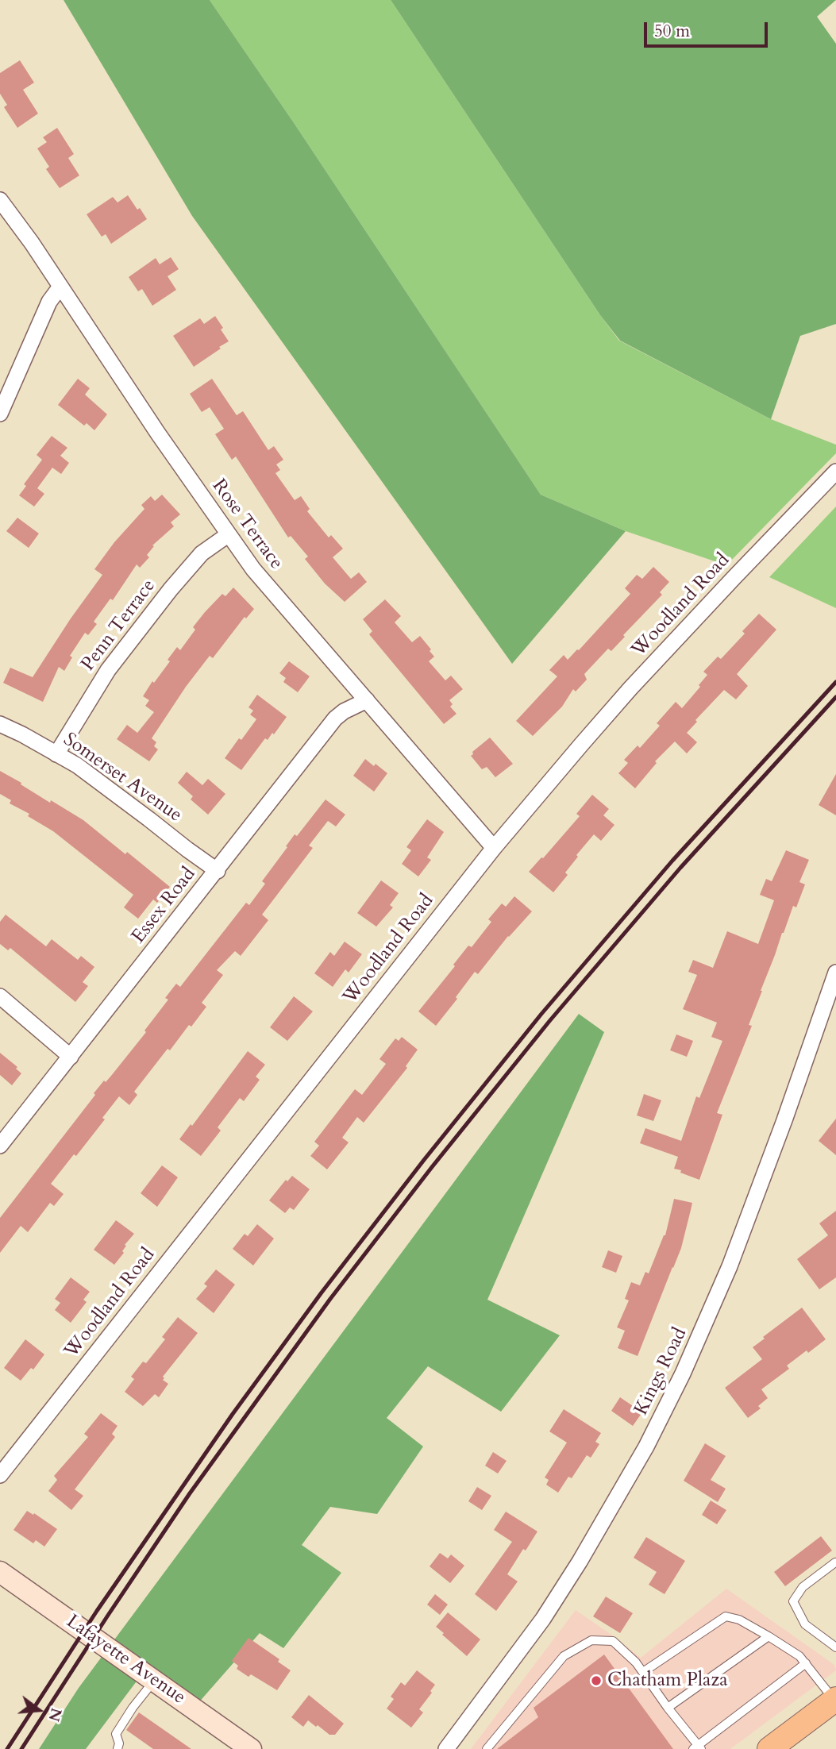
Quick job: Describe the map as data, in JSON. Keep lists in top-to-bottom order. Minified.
{"streets":{"street":["Rose Terrace","Woodland Road","Penn Terrace","Somerset Avenue","Essex Road","Kings Road","Lafayette Avenue"]},"crossings":[["Rose Terrace","Woodland Road"],["Rose Terrace","Penn Terrace"],["Rose Terrace","Essex Road"],["Penn Terrace","Somerset Avenue"],["Somerset Avenue","Essex Road"]],"places":["Chatham Plaza"],"scale_bar":"50 m","north":"right"}
